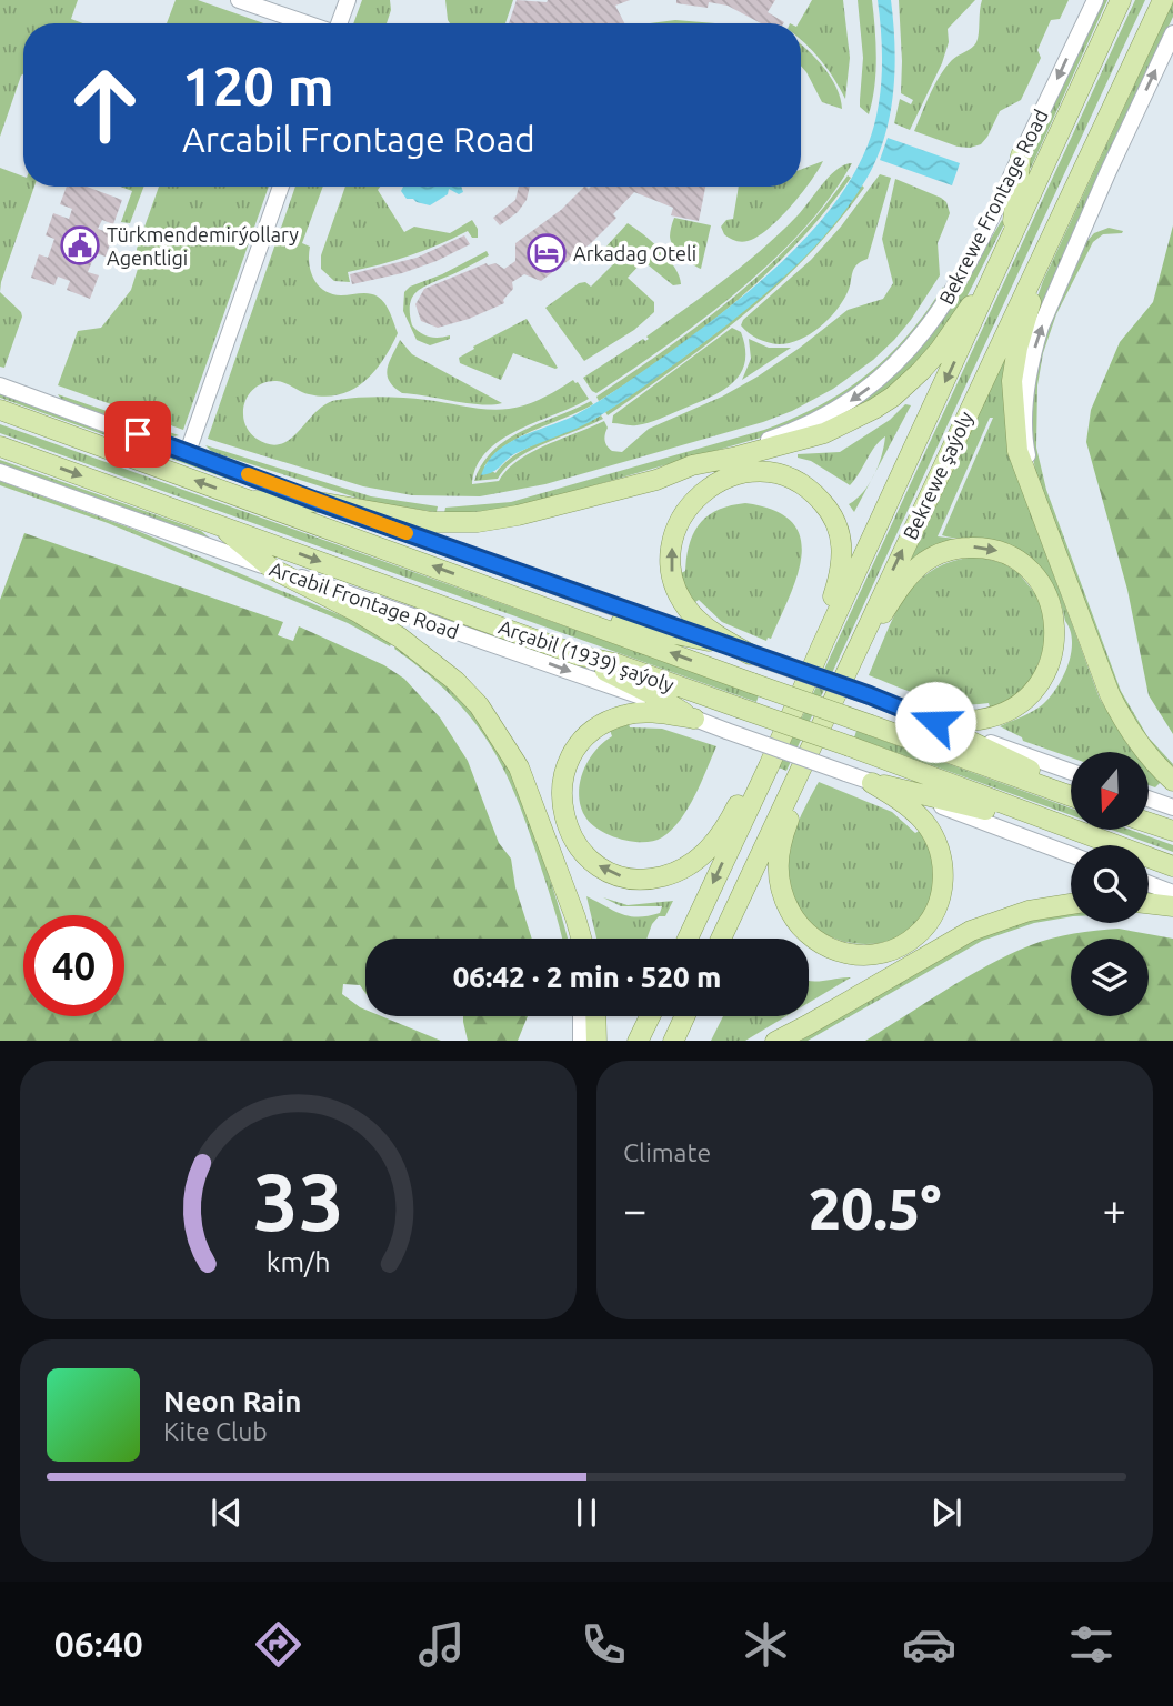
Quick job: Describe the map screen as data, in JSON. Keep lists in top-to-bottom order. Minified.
{"streets":{"main road":["Bekrewe şaýoly","Arçabil (1939) şaýoly"],"street":["Bekrewe Frontage Road","Arcabil Frontage Road"]},"one_way":["Bekrewe Frontage Road"],"places":{"public building":["Türkmendemirýollary Agentligi"],"hotel":["Arkadag Oteli"]},"north":"bottom","page":{"turn":["120 m","Arcabil Frontage Road"],"limit":"40","trip":"06:42 · 2 min · 520 m","tile":"Climate","heat":["−","20.5°","+"],"song":["Neon Rain","Kite Club"],"tabs":"06:40","gauge":["33","km/h"]}}
